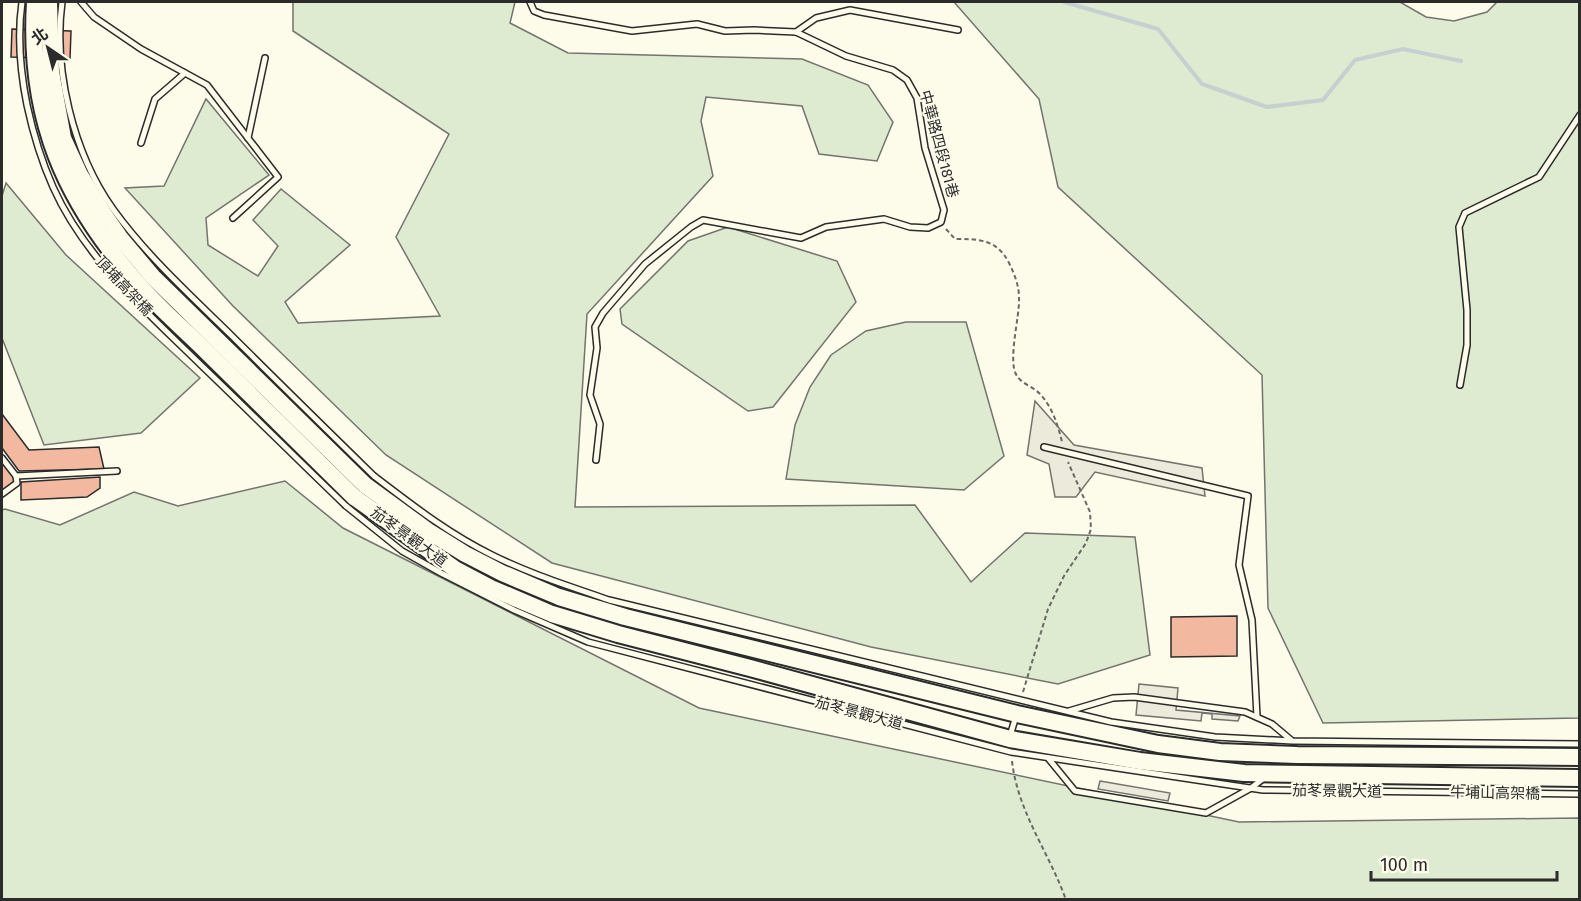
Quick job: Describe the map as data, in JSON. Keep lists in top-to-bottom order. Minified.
{"streets":{"street":["頂埔高架橋","茄苳景觀大道","牛埔山高架橋"],"lane":["中華路四段181巷"]},"crossings":[["頂埔高架橋","茄苳景觀大道"],["茄苳景觀大道","牛埔山高架橋"]],"scale_bar":"100 m","north":"top left"}
